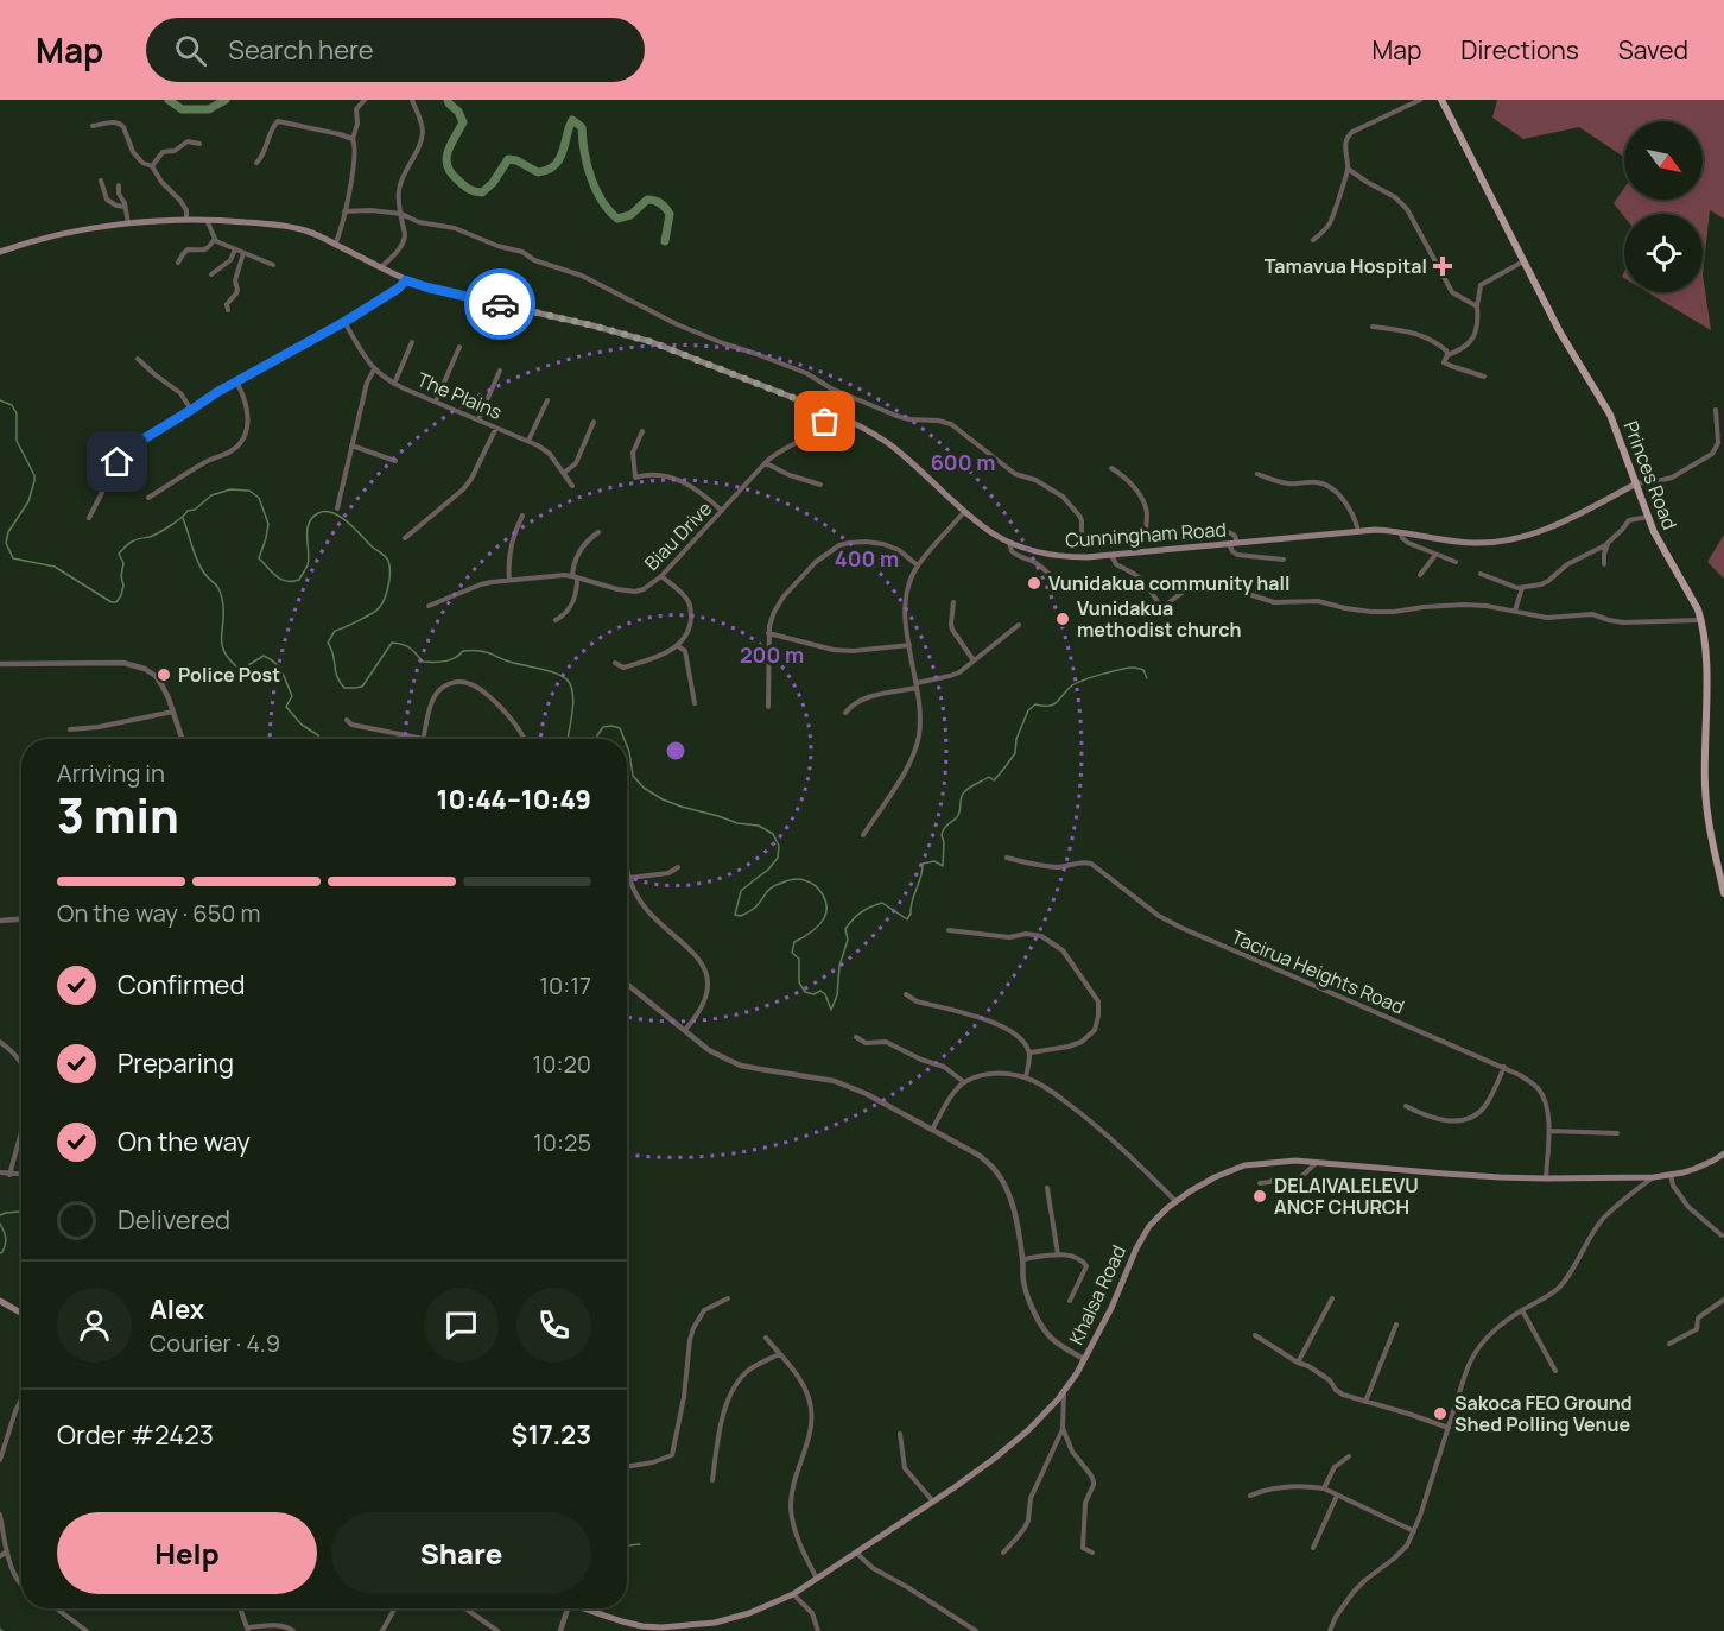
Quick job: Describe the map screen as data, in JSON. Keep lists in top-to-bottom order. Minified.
{"streets":{"main road":["Princes Road","Cunningham Road","Khalsa Road"],"street":["The Plains","Biau Drive","Tacirua Heights Road"]},"crossings":[["Princes Road","Cunningham Road"],["Cunningham Road","Biau Drive"],["Tacirua Heights Road","Khalsa Road"]],"places":{"health":["Tamavua Hospital"],"other":["Vunidakua community hall","Vunidakua methodist church","Police Post","DELAIVALELEVU ANCF CHURCH","Sakoca FEO Ground Shed Polling Venue"]},"north":"bottom right","page":{"header":"Map","search":"Search here","nav":["Map","Directions","Saved"],"heading":["3 min","Arriving in","10:44–10:49"],"panel":["Alex","Courier · 4.9","Order #2423","$17.23"],"bar":"On the way · 650 m","list":[["Confirmed","10:17"],["Preparing","10:20"],["On the way","10:25"],"Delivered"],"buttons":["Help","Share"]},"rings":["600 m","400 m","200 m"]}
